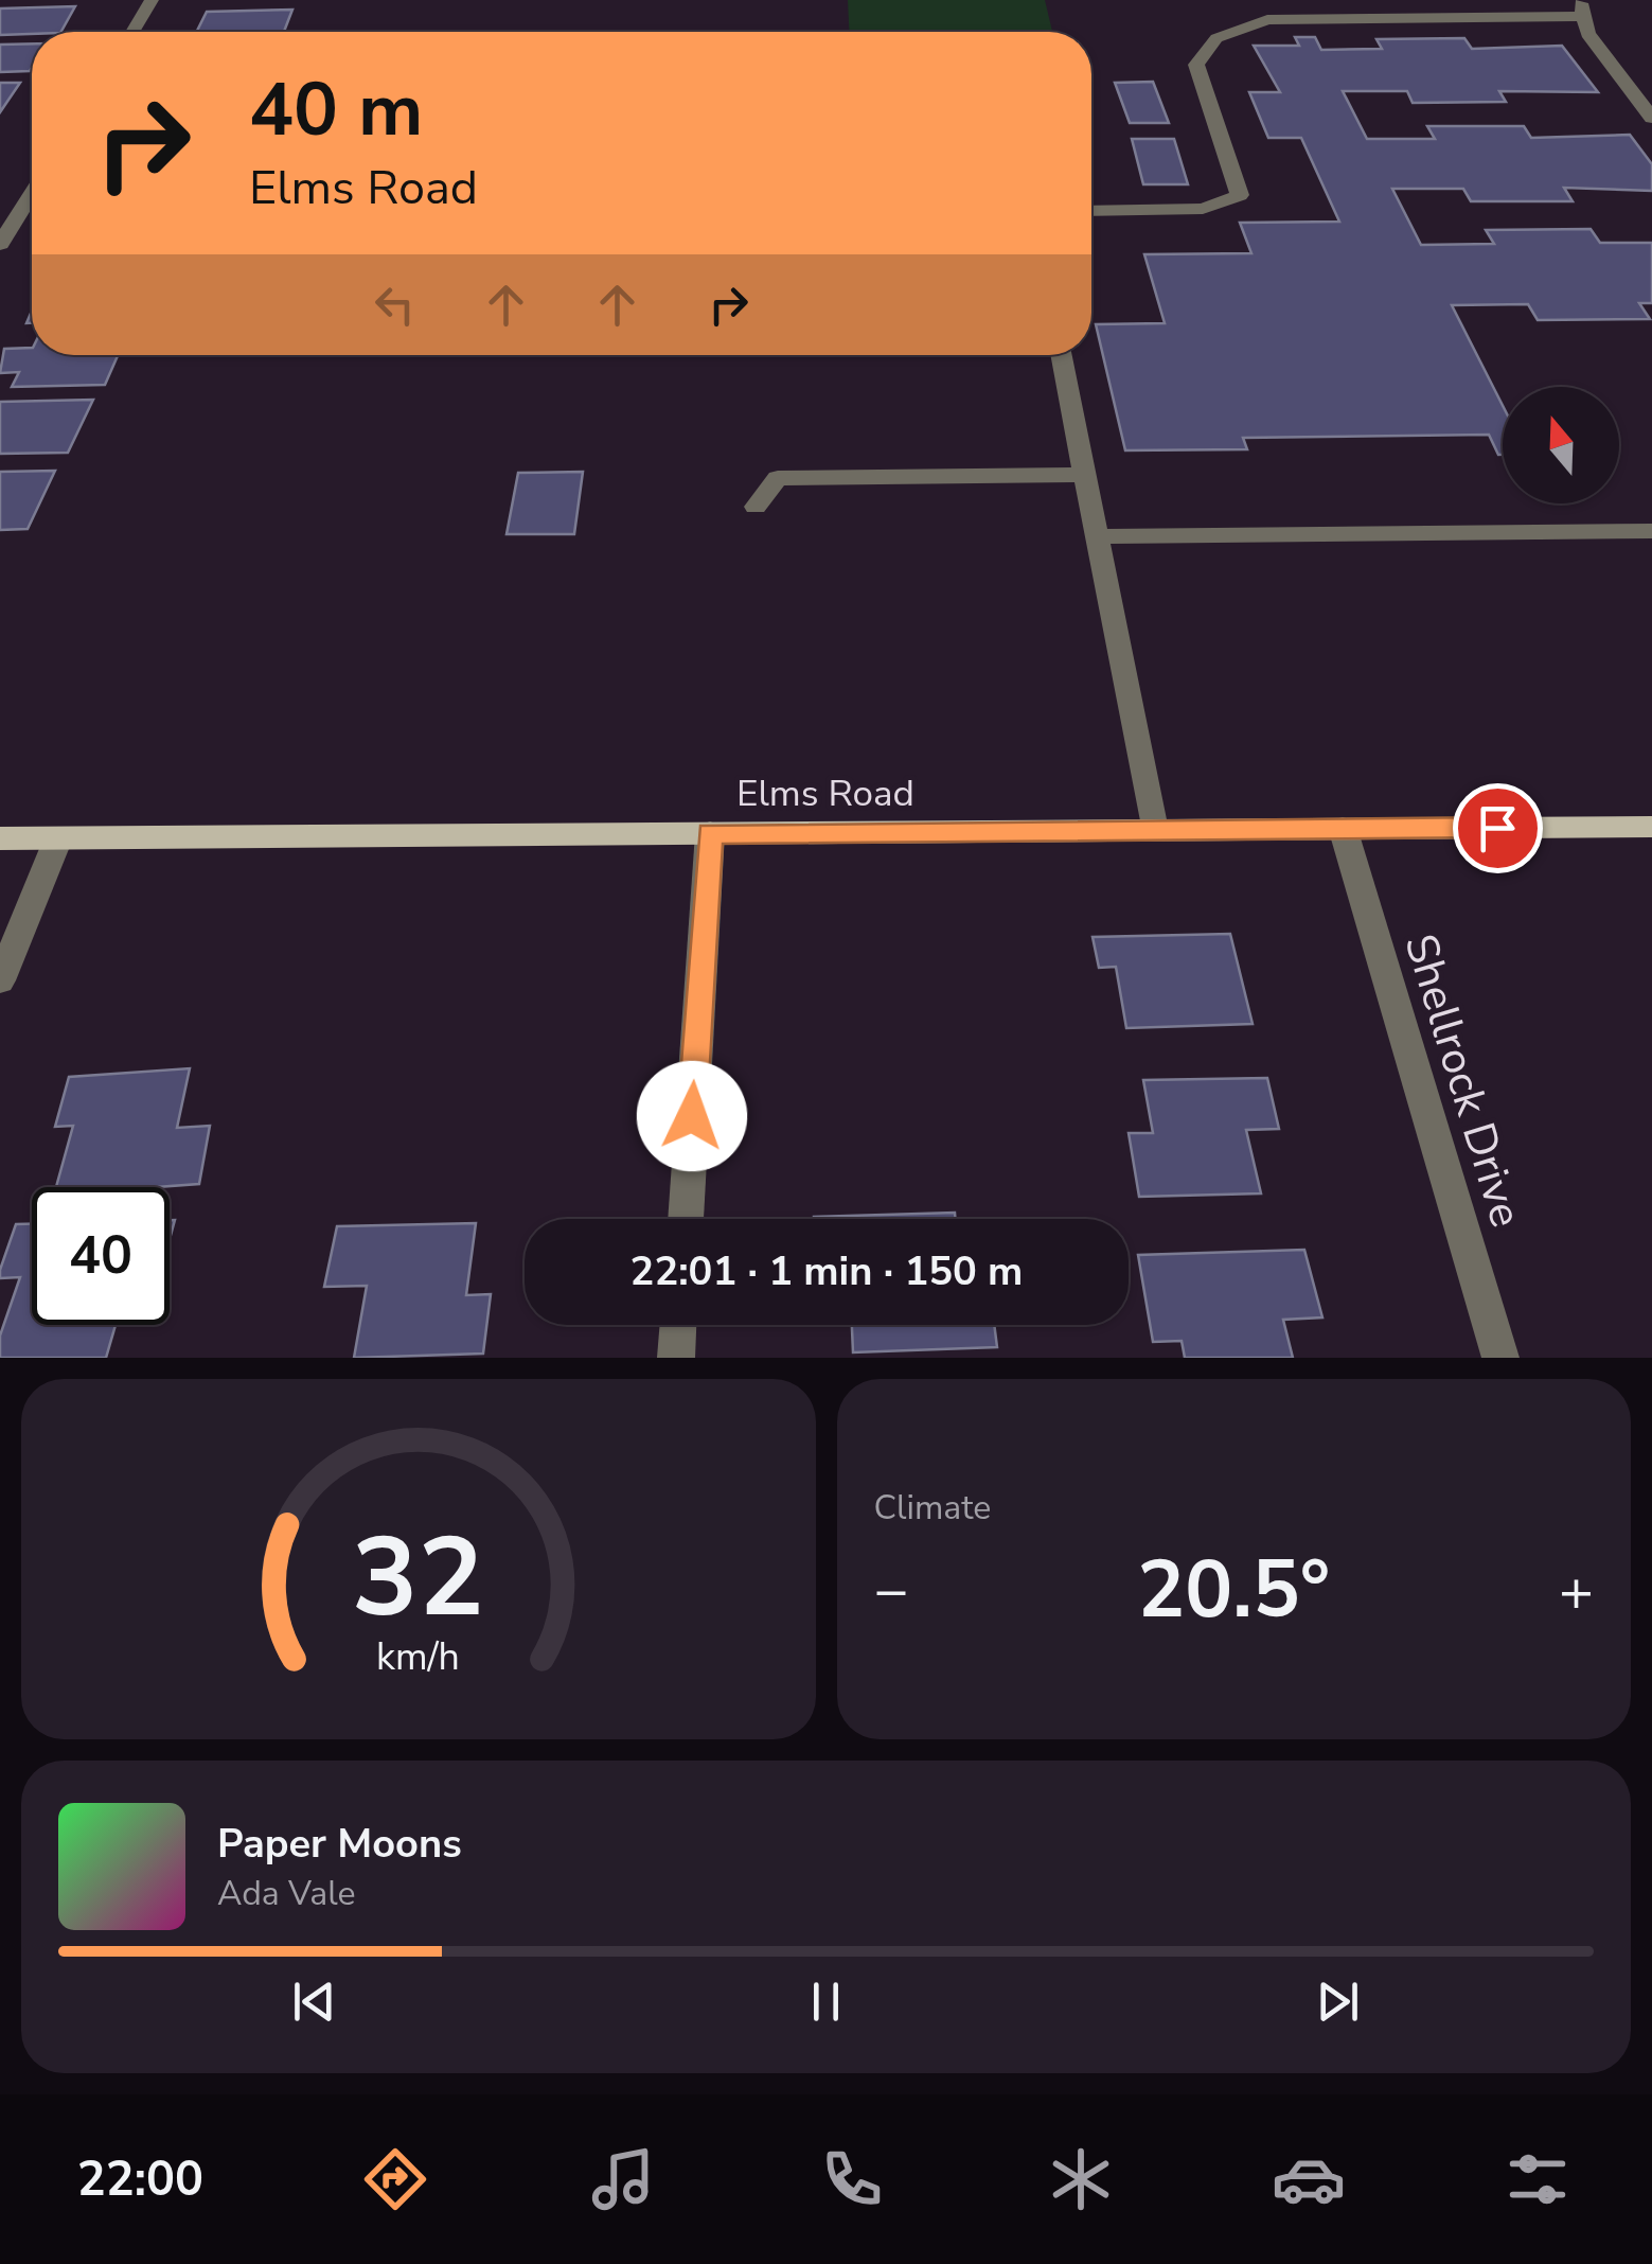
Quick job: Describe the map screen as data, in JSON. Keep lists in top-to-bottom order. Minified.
{"streets":{"main road":["Elms Road"],"street":["Shellrock Drive"]},"crossings":[["Elms Road","Shellrock Drive"]],"north":"top","page":{"turn":["40 m","Elms Road"],"limit":"40","trip":"22:01 · 1 min · 150 m","tile":"Climate","heat":["−","20.5°","+"],"song":["Paper Moons","Ada Vale"],"tabs":"22:00","gauge":["32","km/h"]}}
